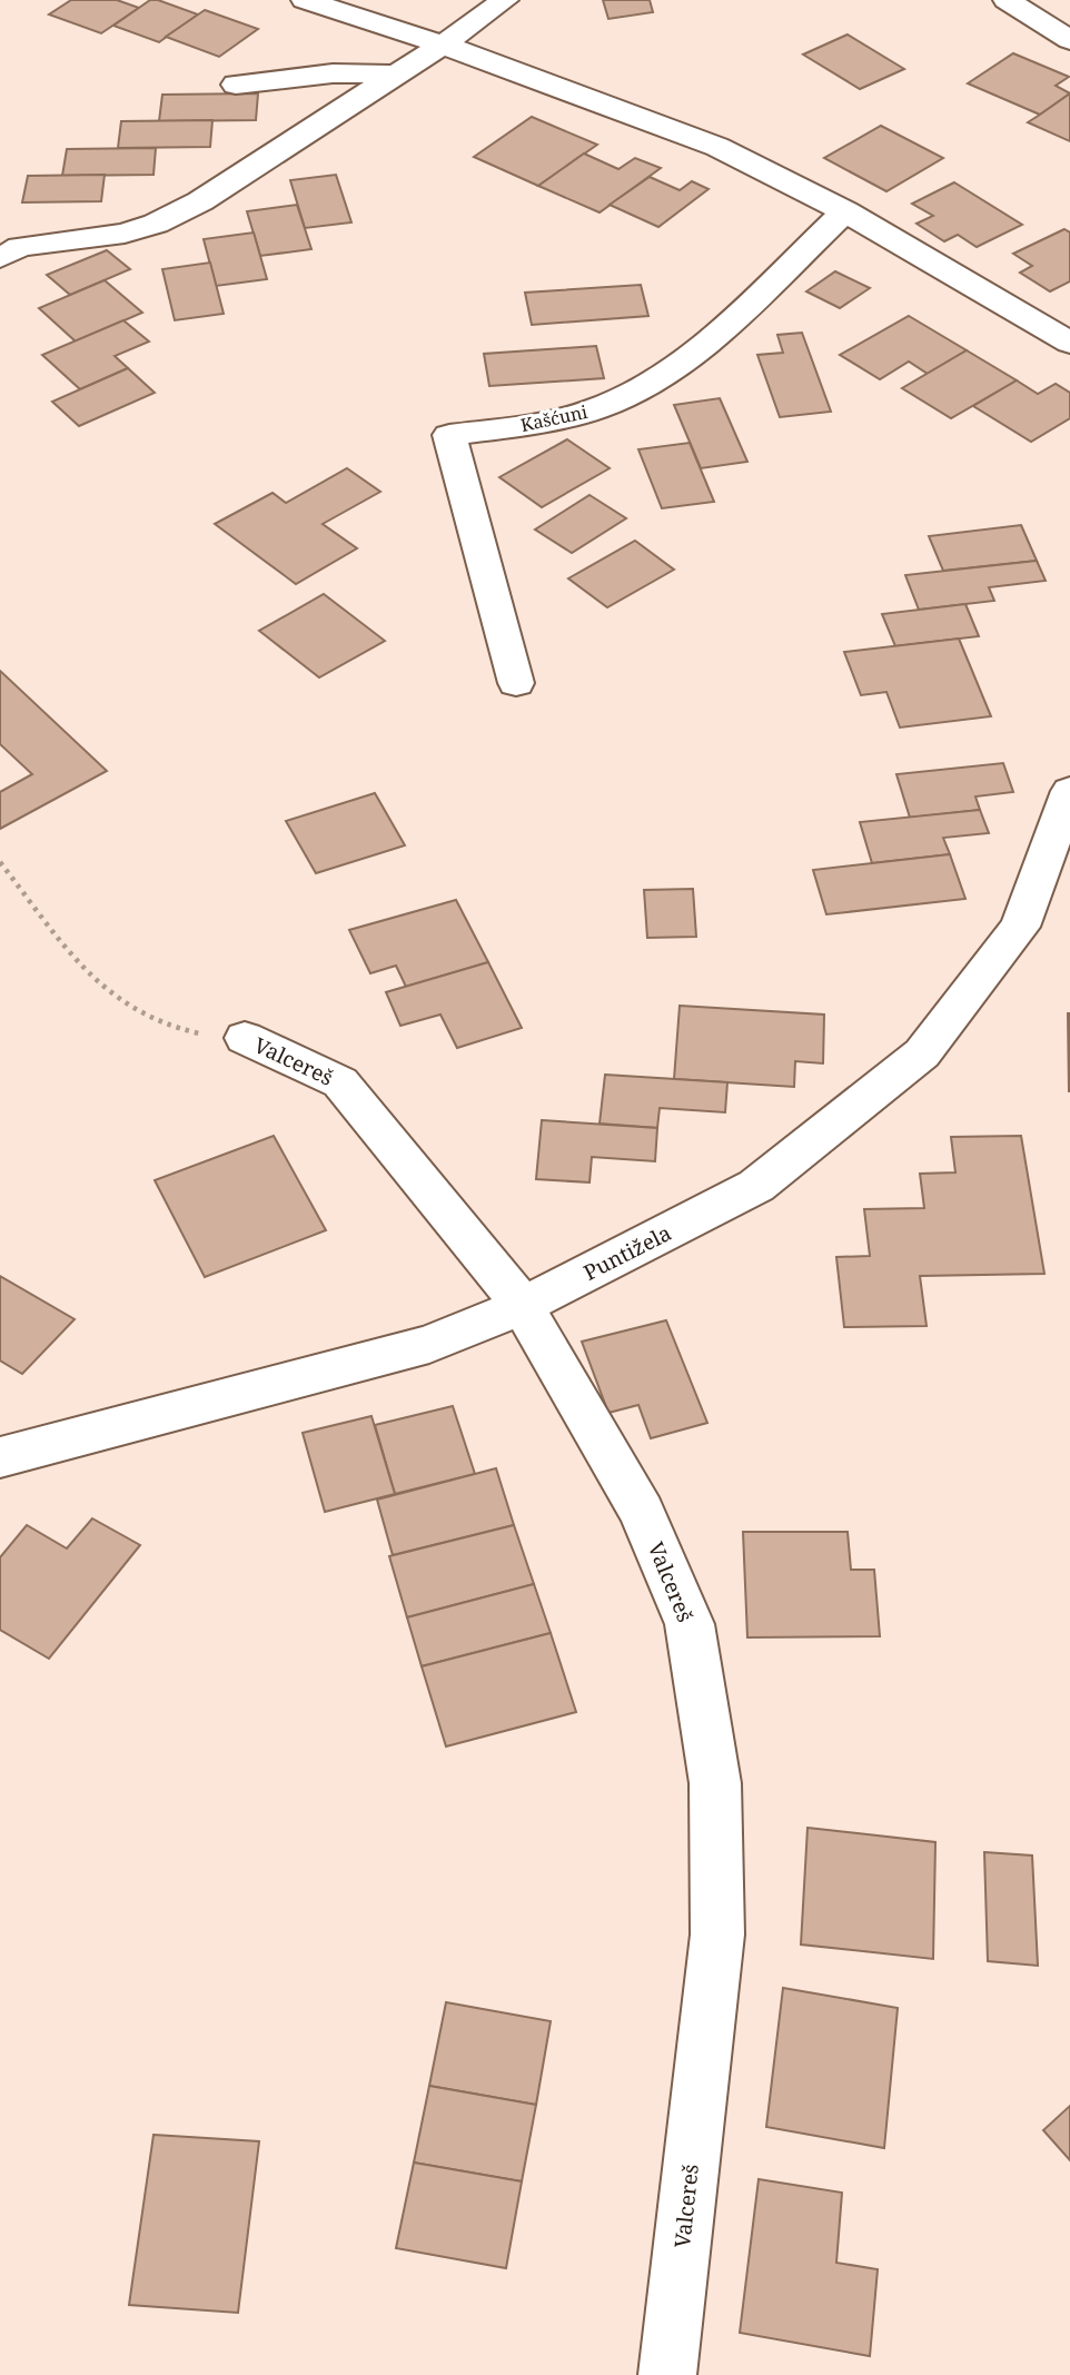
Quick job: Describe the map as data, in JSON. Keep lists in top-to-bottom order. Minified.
{"streets":{"street":["Kašćuni","Valcereš","Puntižela"]},"crossings":[["Valcereš","Puntižela"]]}
